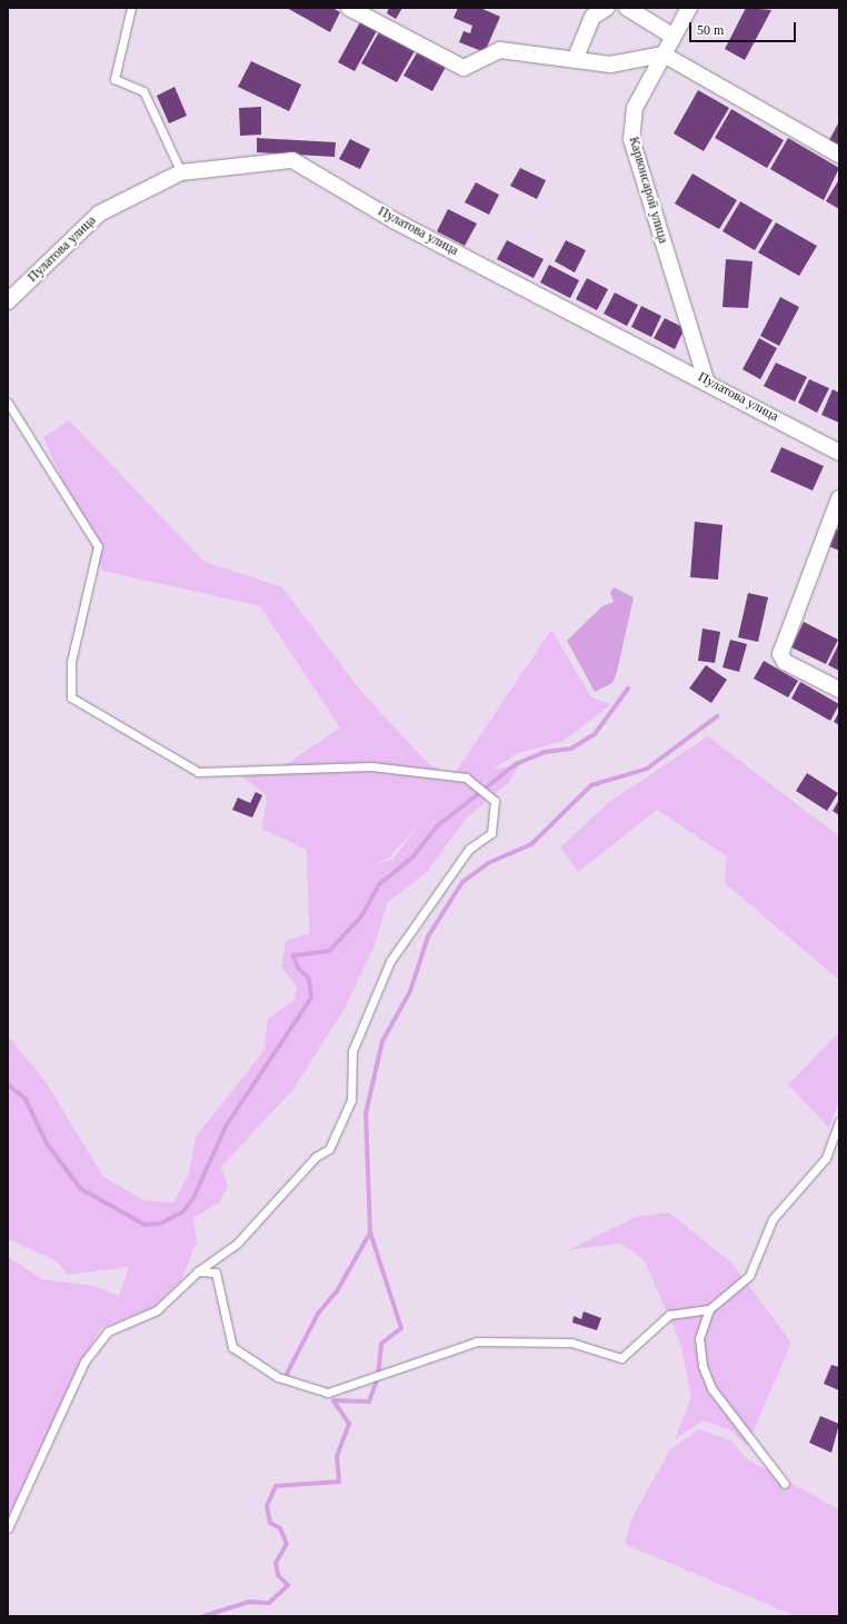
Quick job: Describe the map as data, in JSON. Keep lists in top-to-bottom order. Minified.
{"streets":{"street":["Карвонсарой улица","Пулатова улица"]},"crossings":[["Карвонсарой улица","Пулатова улица"]],"scale_bar":"50 m"}
